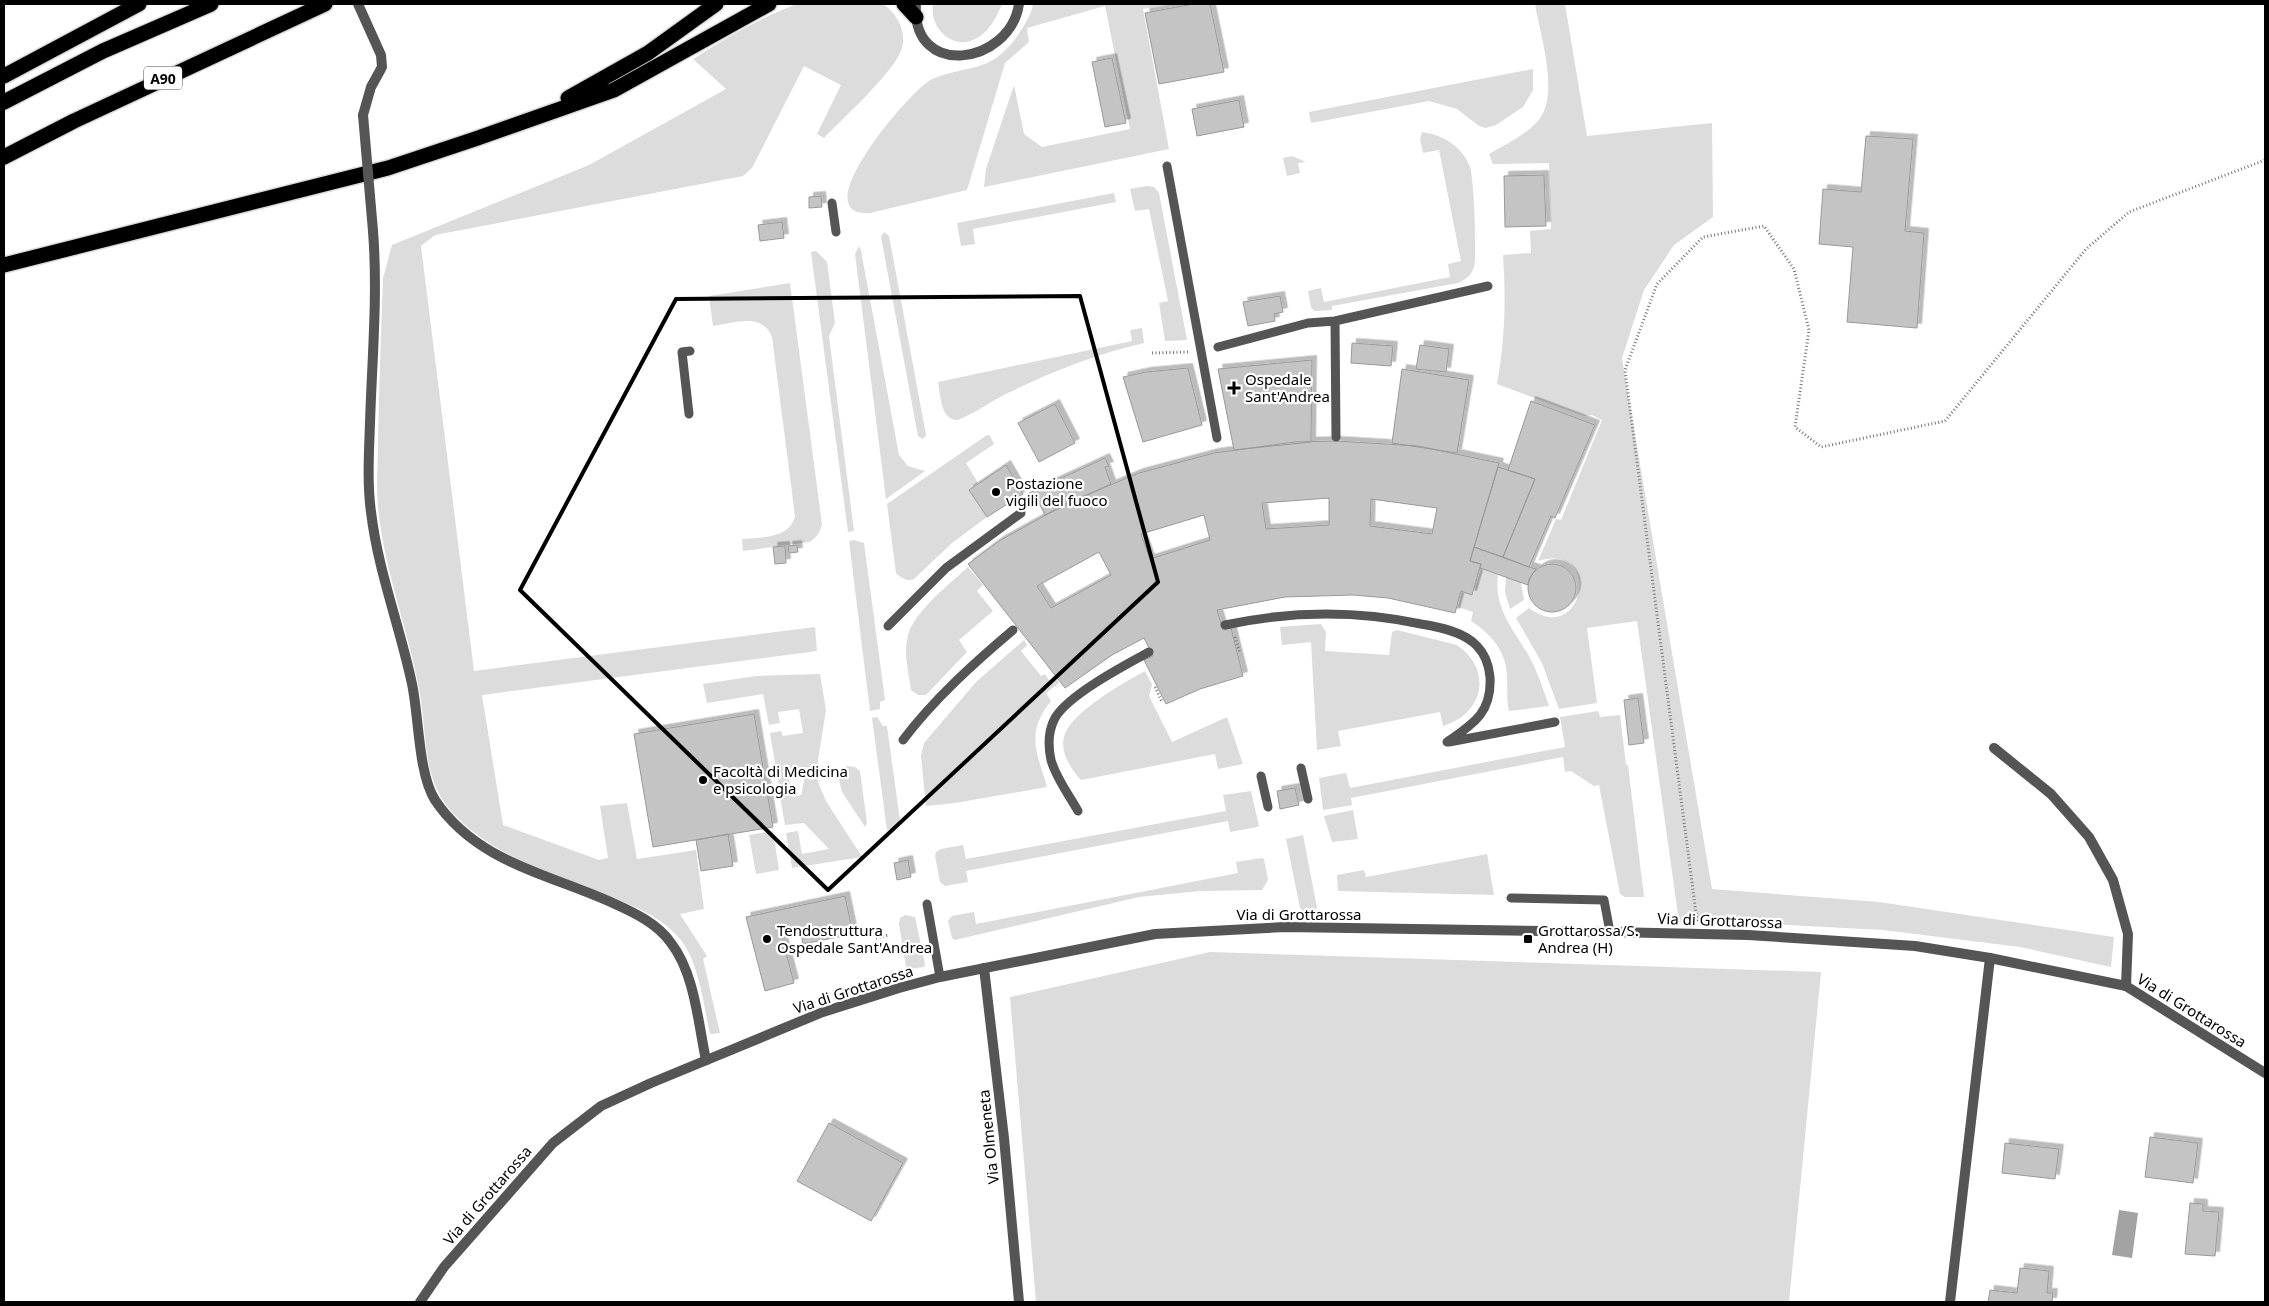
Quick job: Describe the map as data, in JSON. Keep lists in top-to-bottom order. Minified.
{"streets":{"highway":["A90"],"street":["Via di Grottarossa","Via Olmeneta"]},"crossings":[["Via di Grottarossa","Via Olmeneta"]],"places":{"health":["Ospedale Sant'Andrea"],"other":["Postazione vigili del fuoco","Facoltà di Medicina e psicologia","Tendostruttura Ospedale Sant'Andrea"],"transit":["Grottarossa/S. Andrea (H)"]}}
